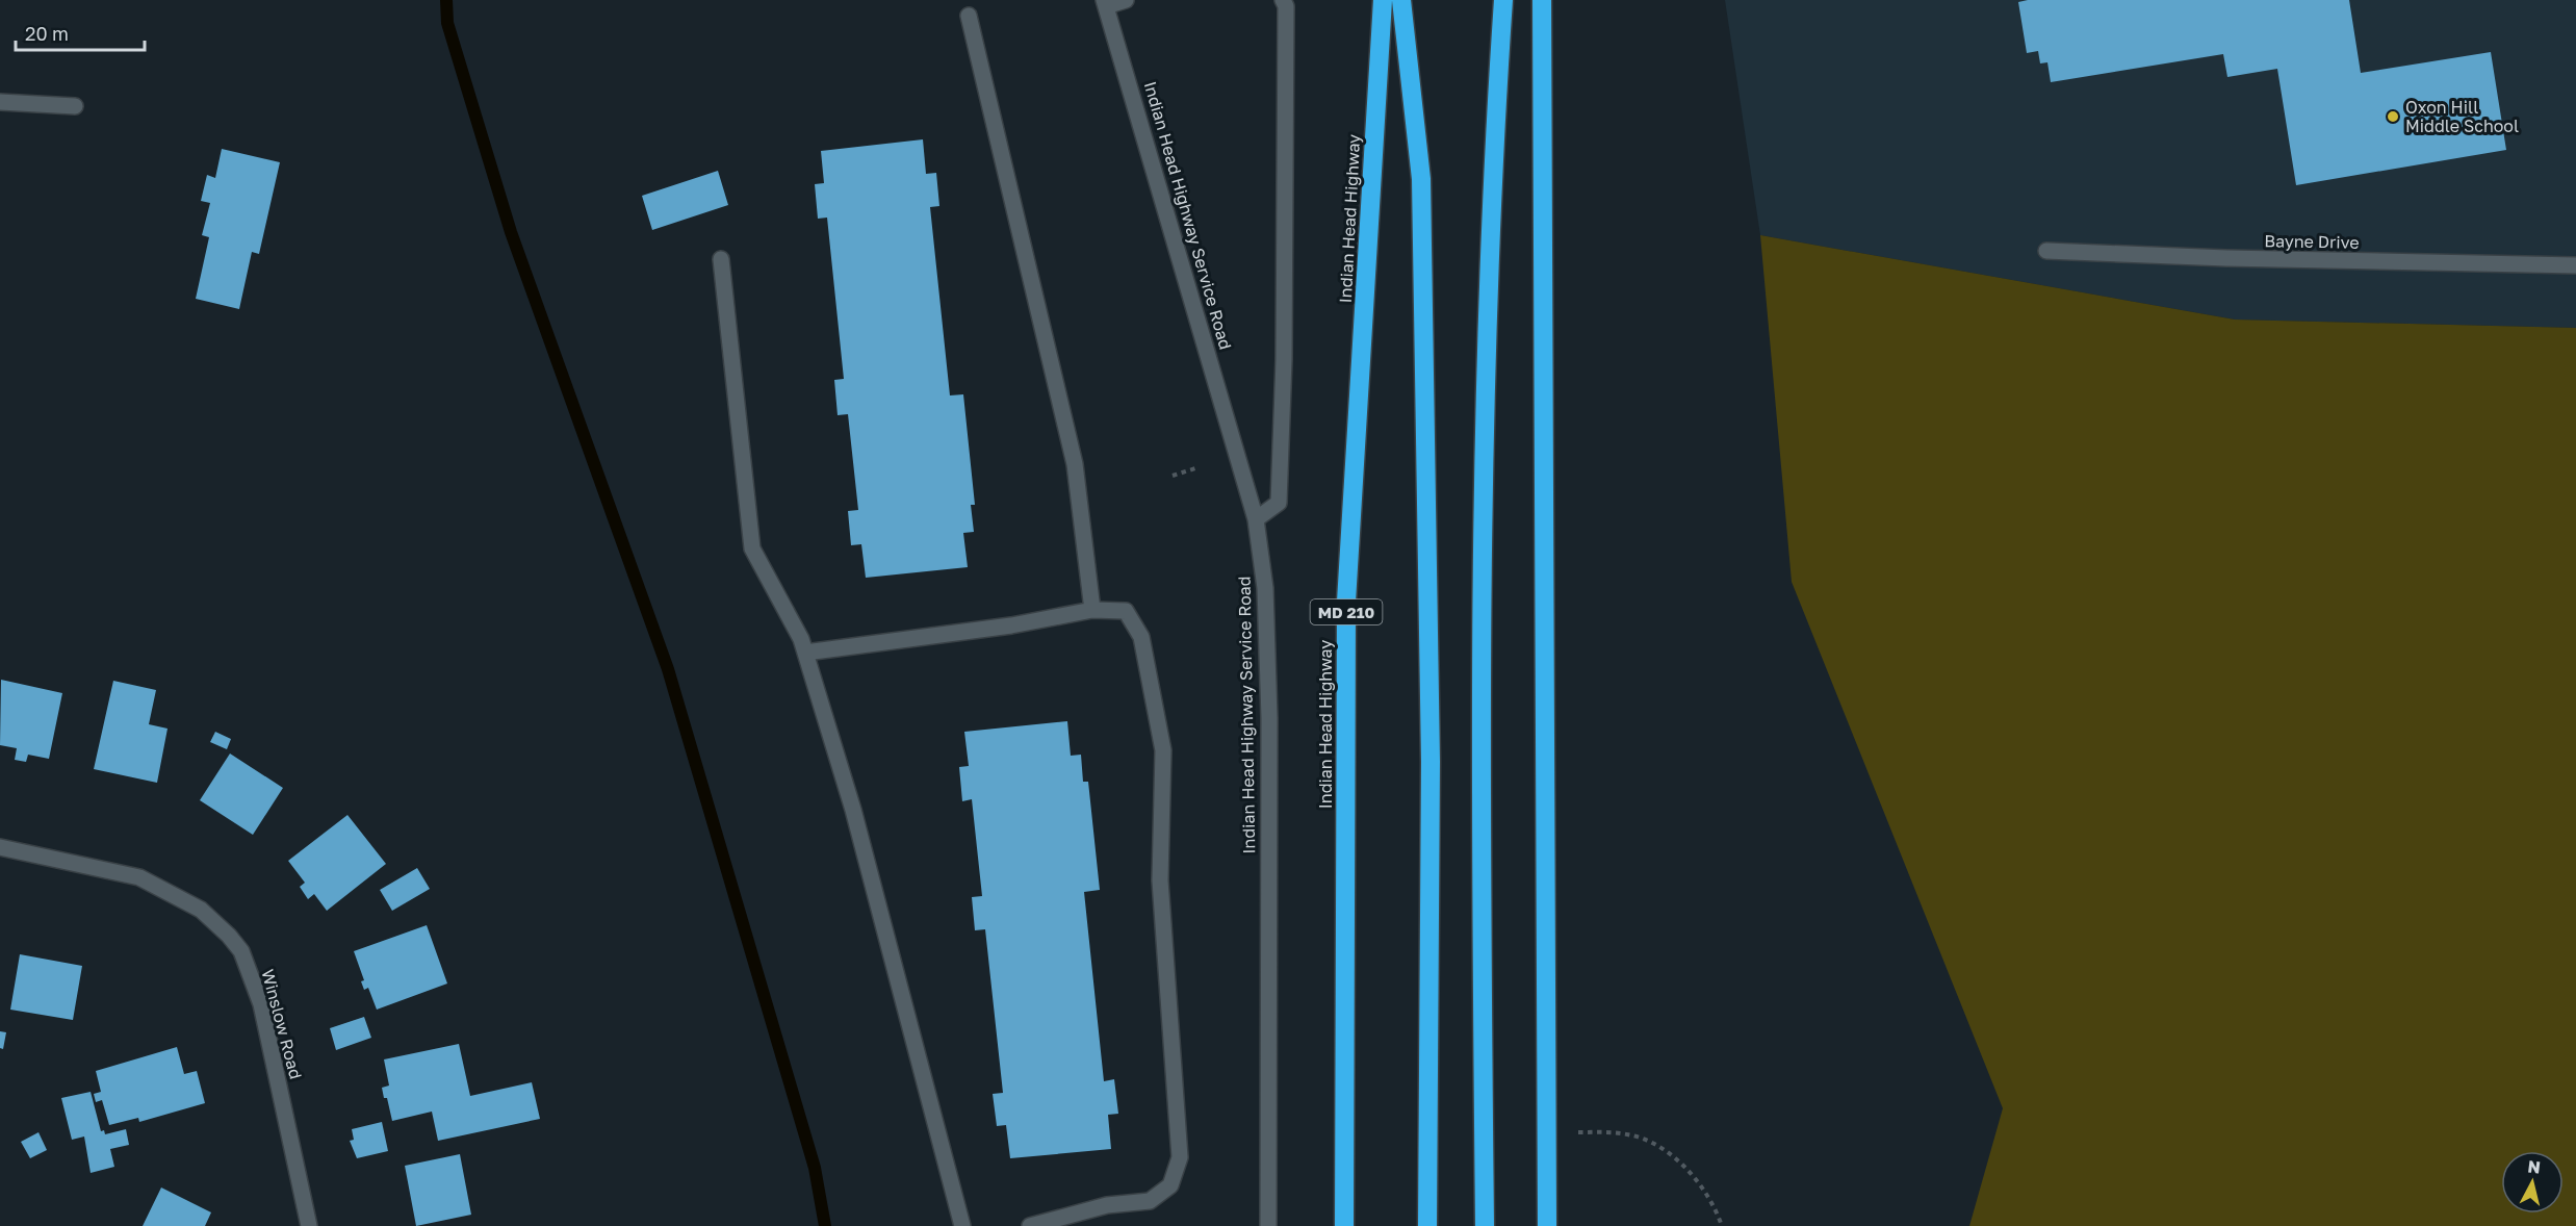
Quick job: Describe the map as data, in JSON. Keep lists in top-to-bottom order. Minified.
{"streets":{"highway":["Indian Head Highway","MD 210"],"street":["Indian Head Highway Service Road","Bayne Drive","Winslow Road"]},"places":["Oxon Hill Middle School"],"scale_bar":"20 m","north":"top"}
